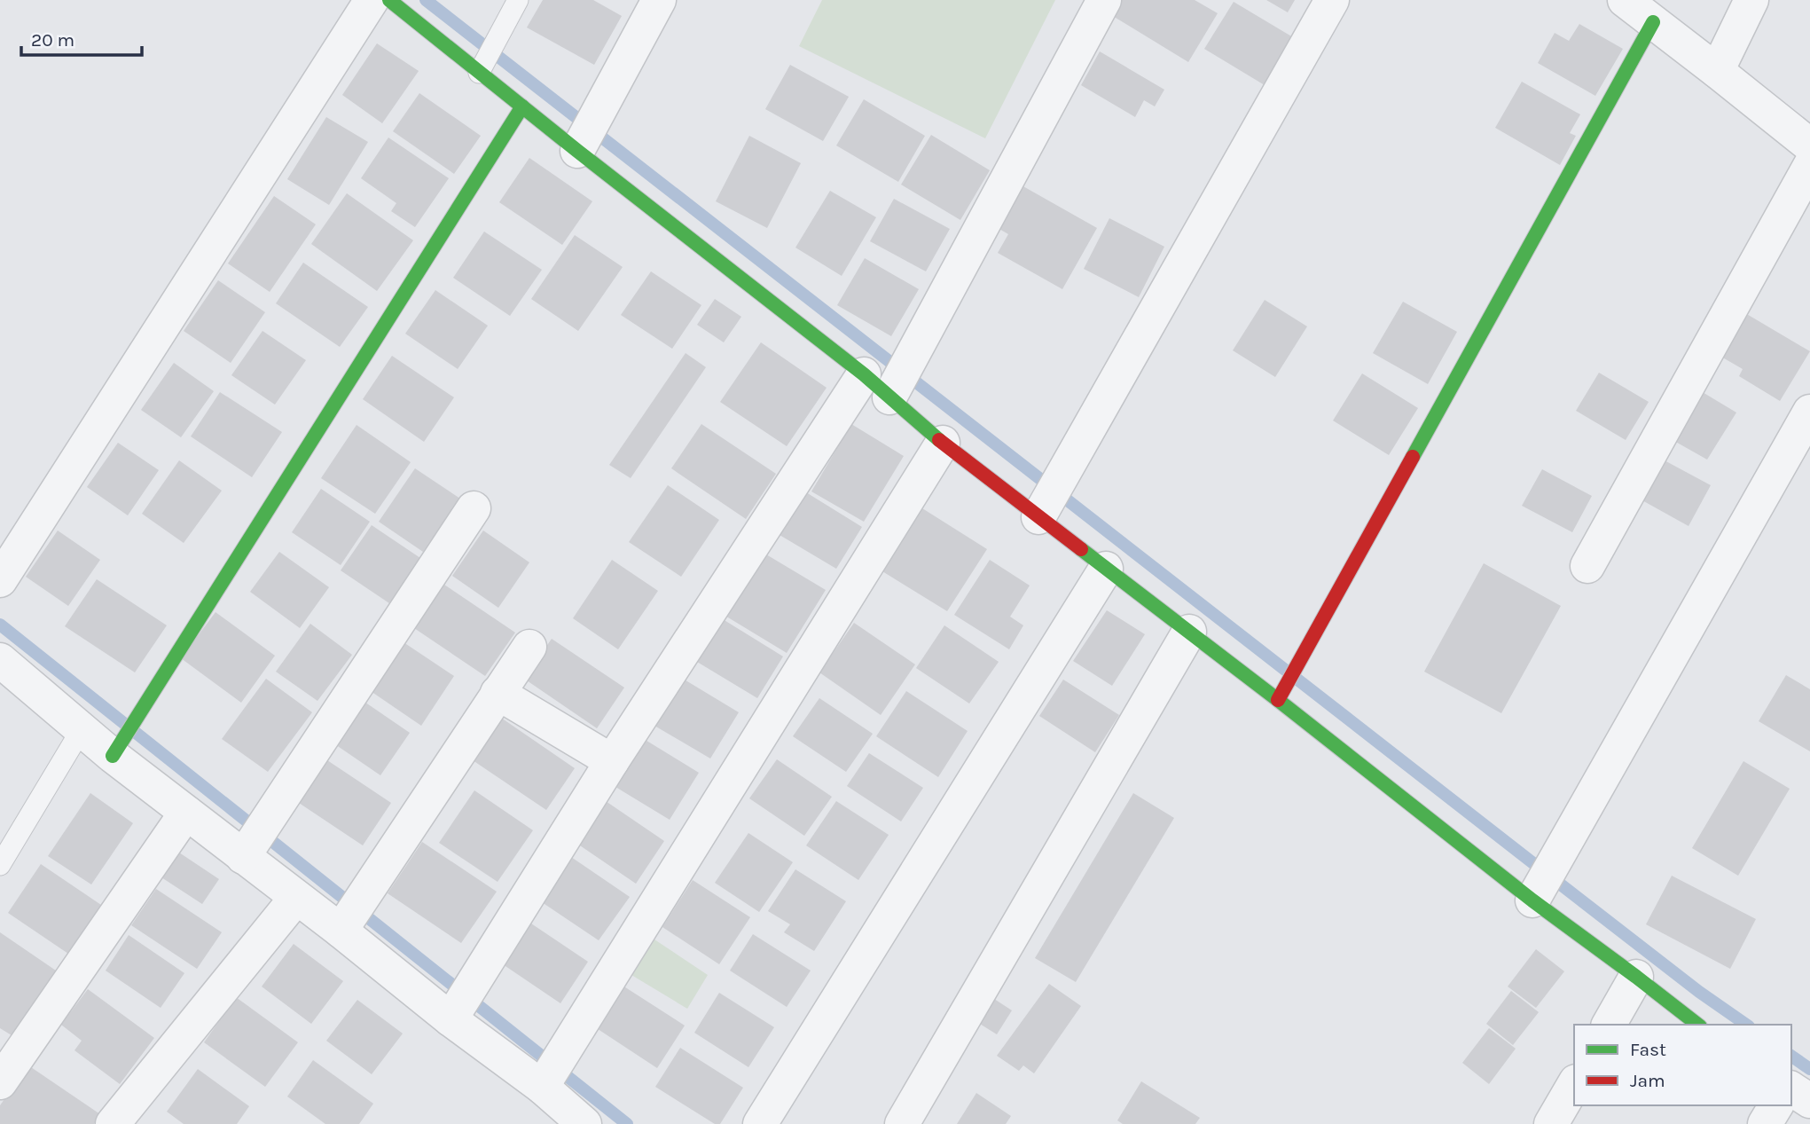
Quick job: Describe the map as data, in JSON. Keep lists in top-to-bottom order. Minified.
{"legend":["Fast","Jam"],"scale_bar":"20 m"}
